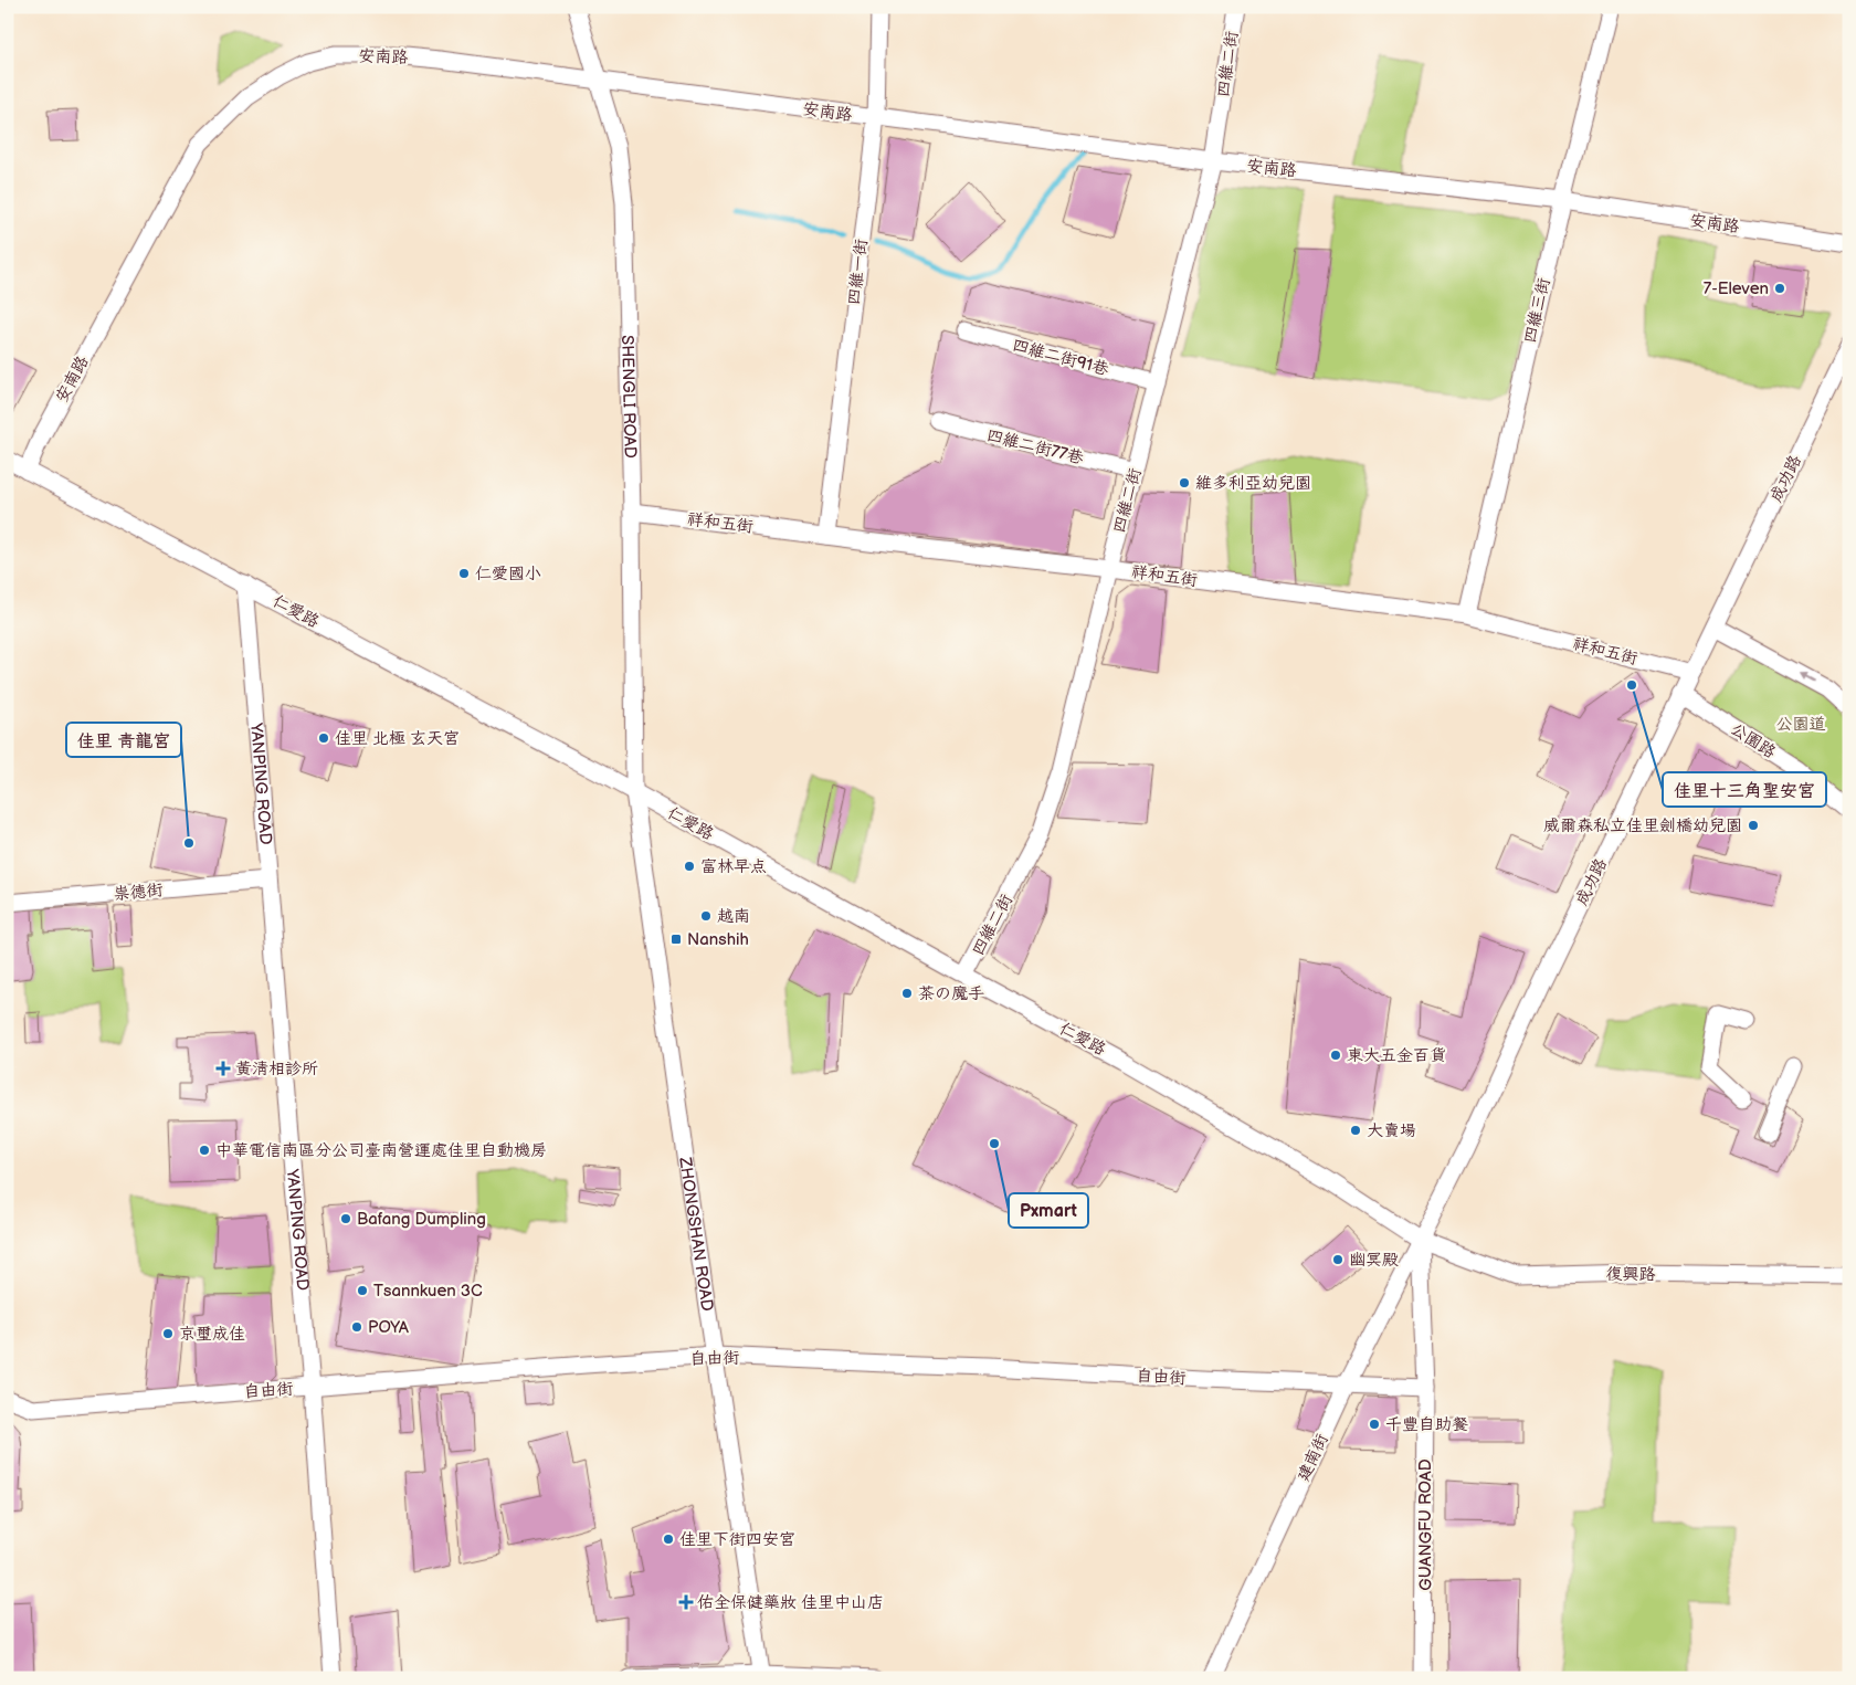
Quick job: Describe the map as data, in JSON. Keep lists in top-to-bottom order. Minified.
{"streets":{"street":["安南路","四維二街","四維一街","四維三街","四維二街91巷","SHENGLI ROAD","四維二街77巷","成功路","祥和五街","仁愛路","公園路","YANPING ROAD","祟德街","ZHONGSHAN ROAD","復興路","自由街","建南街","GUANGFU ROAD"]},"crossings":[["安南路","四維二街"],["安南路","四維一街"],["安南路","四維三街"],["安南路","SHENGLI ROAD"],["安南路","仁愛路"],["四維二街","四維二街91巷"],["四維二街","四維二街77巷"],["四維二街","祥和五街"],["四維二街","仁愛路"],["四維一街","祥和五街"],["四維三街","祥和五街"],["SHENGLI ROAD","祥和五街"],["SHENGLI ROAD","仁愛路"],["SHENGLI ROAD","ZHONGSHAN ROAD"],["成功路","祥和五街"],["成功路","仁愛路"],["成功路","公園路"],["成功路","復興路"],["成功路","建南街"],["成功路","GUANGFU ROAD"],["仁愛路","YANPING ROAD"],["仁愛路","ZHONGSHAN ROAD"],["仁愛路","復興路"],["仁愛路","建南街"],["仁愛路","GUANGFU ROAD"],["YANPING ROAD","祟德街"],["YANPING ROAD","自由街"],["ZHONGSHAN ROAD","自由街"],["復興路","建南街"],["復興路","GUANGFU ROAD"],["自由街","建南街"],["自由街","GUANGFU ROAD"],["建南街","GUANGFU ROAD"]],"parks":["公園道"],"places":{"other":["7-Eleven","維多利亞幼兒園","仁愛國小","佳里十三角聖安宮","佳里 北極 玄天宮","威爾森私立佳里劍橋幼兒園","佳里 青龍宮","富林早点","越南","茶の魔手","東大五金百貨","大賣場","Pxmart","中華電信南區分公司臺南營運處佳里自動機房","Bafang Dumpling","幽冥殿","Tsannkuen 3C","POYA","京璽成佳","千豐自助餐","佳里下街四安宮"],"transit":["Nanshih"],"health":["黃清相診所","佑全保健藥妝 佳里中山店"]}}
